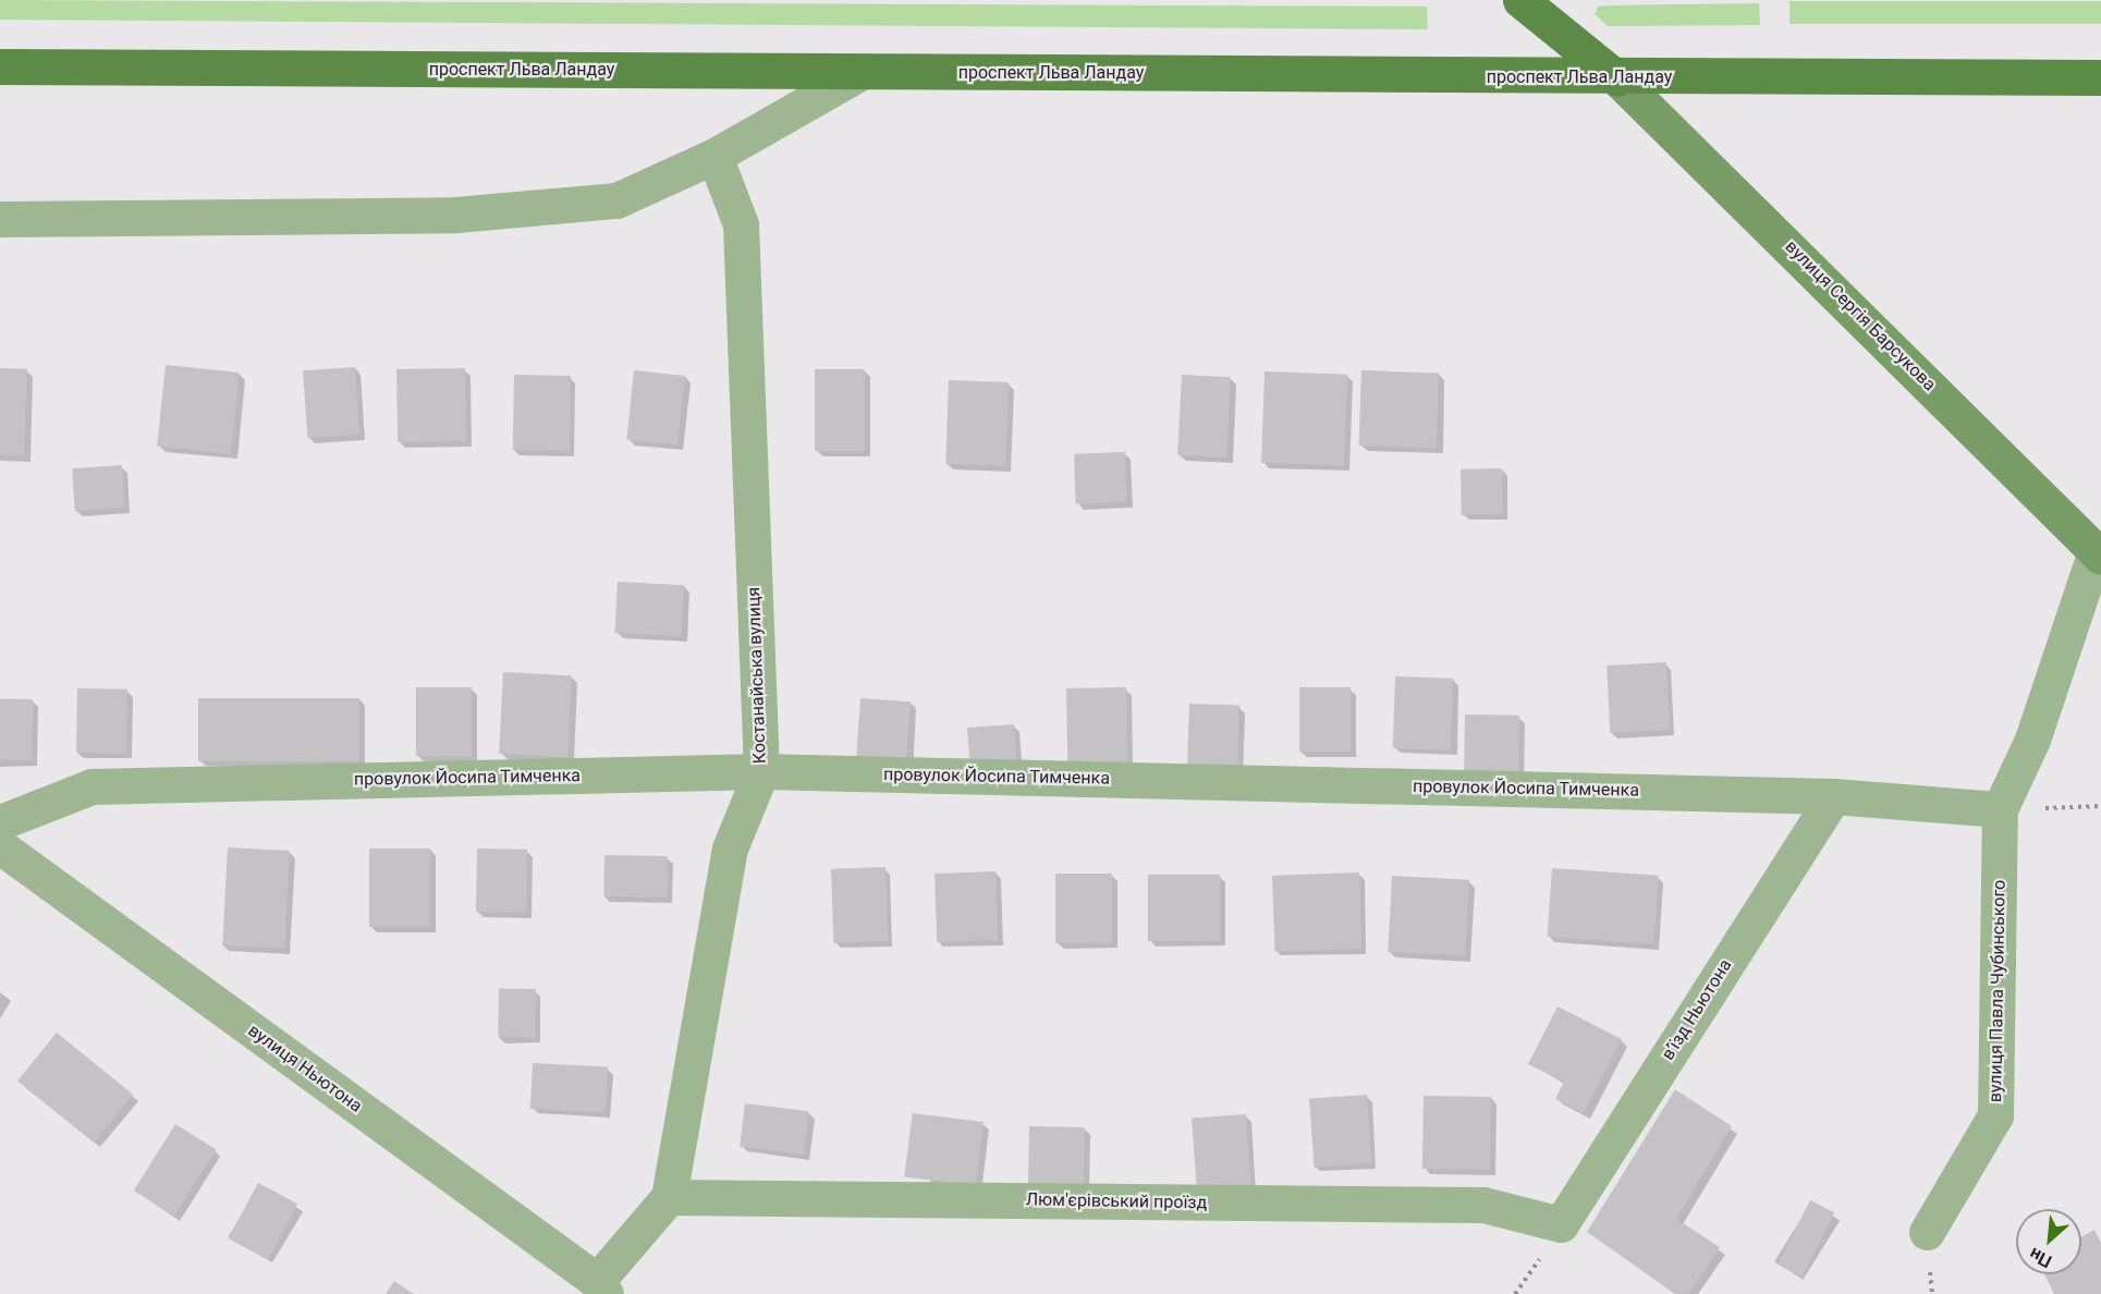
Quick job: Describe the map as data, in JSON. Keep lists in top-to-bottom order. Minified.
{"streets":{"main road":["проспект Льва Ландау","вулиця Сергія Барсукова"],"street":["Костанайська вулиця","провулок Йосипа Тимченка","вулиця Павла Чубинського","в’їзд Ньютона","вулиця Ньютона","Люм'єрівський проїзд"]},"crossings":[["проспект Льва Ландау","вулиця Сергія Барсукова"],["Костанайська вулиця","провулок Йосипа Тимченка"],["Костанайська вулиця","Люм'єрівський проїзд"],["провулок Йосипа Тимченка","вулиця Павла Чубинського"],["провулок Йосипа Тимченка","в’їзд Ньютона"],["в’їзд Ньютона","Люм'єрівський проїзд"]],"north":"bottom left"}
